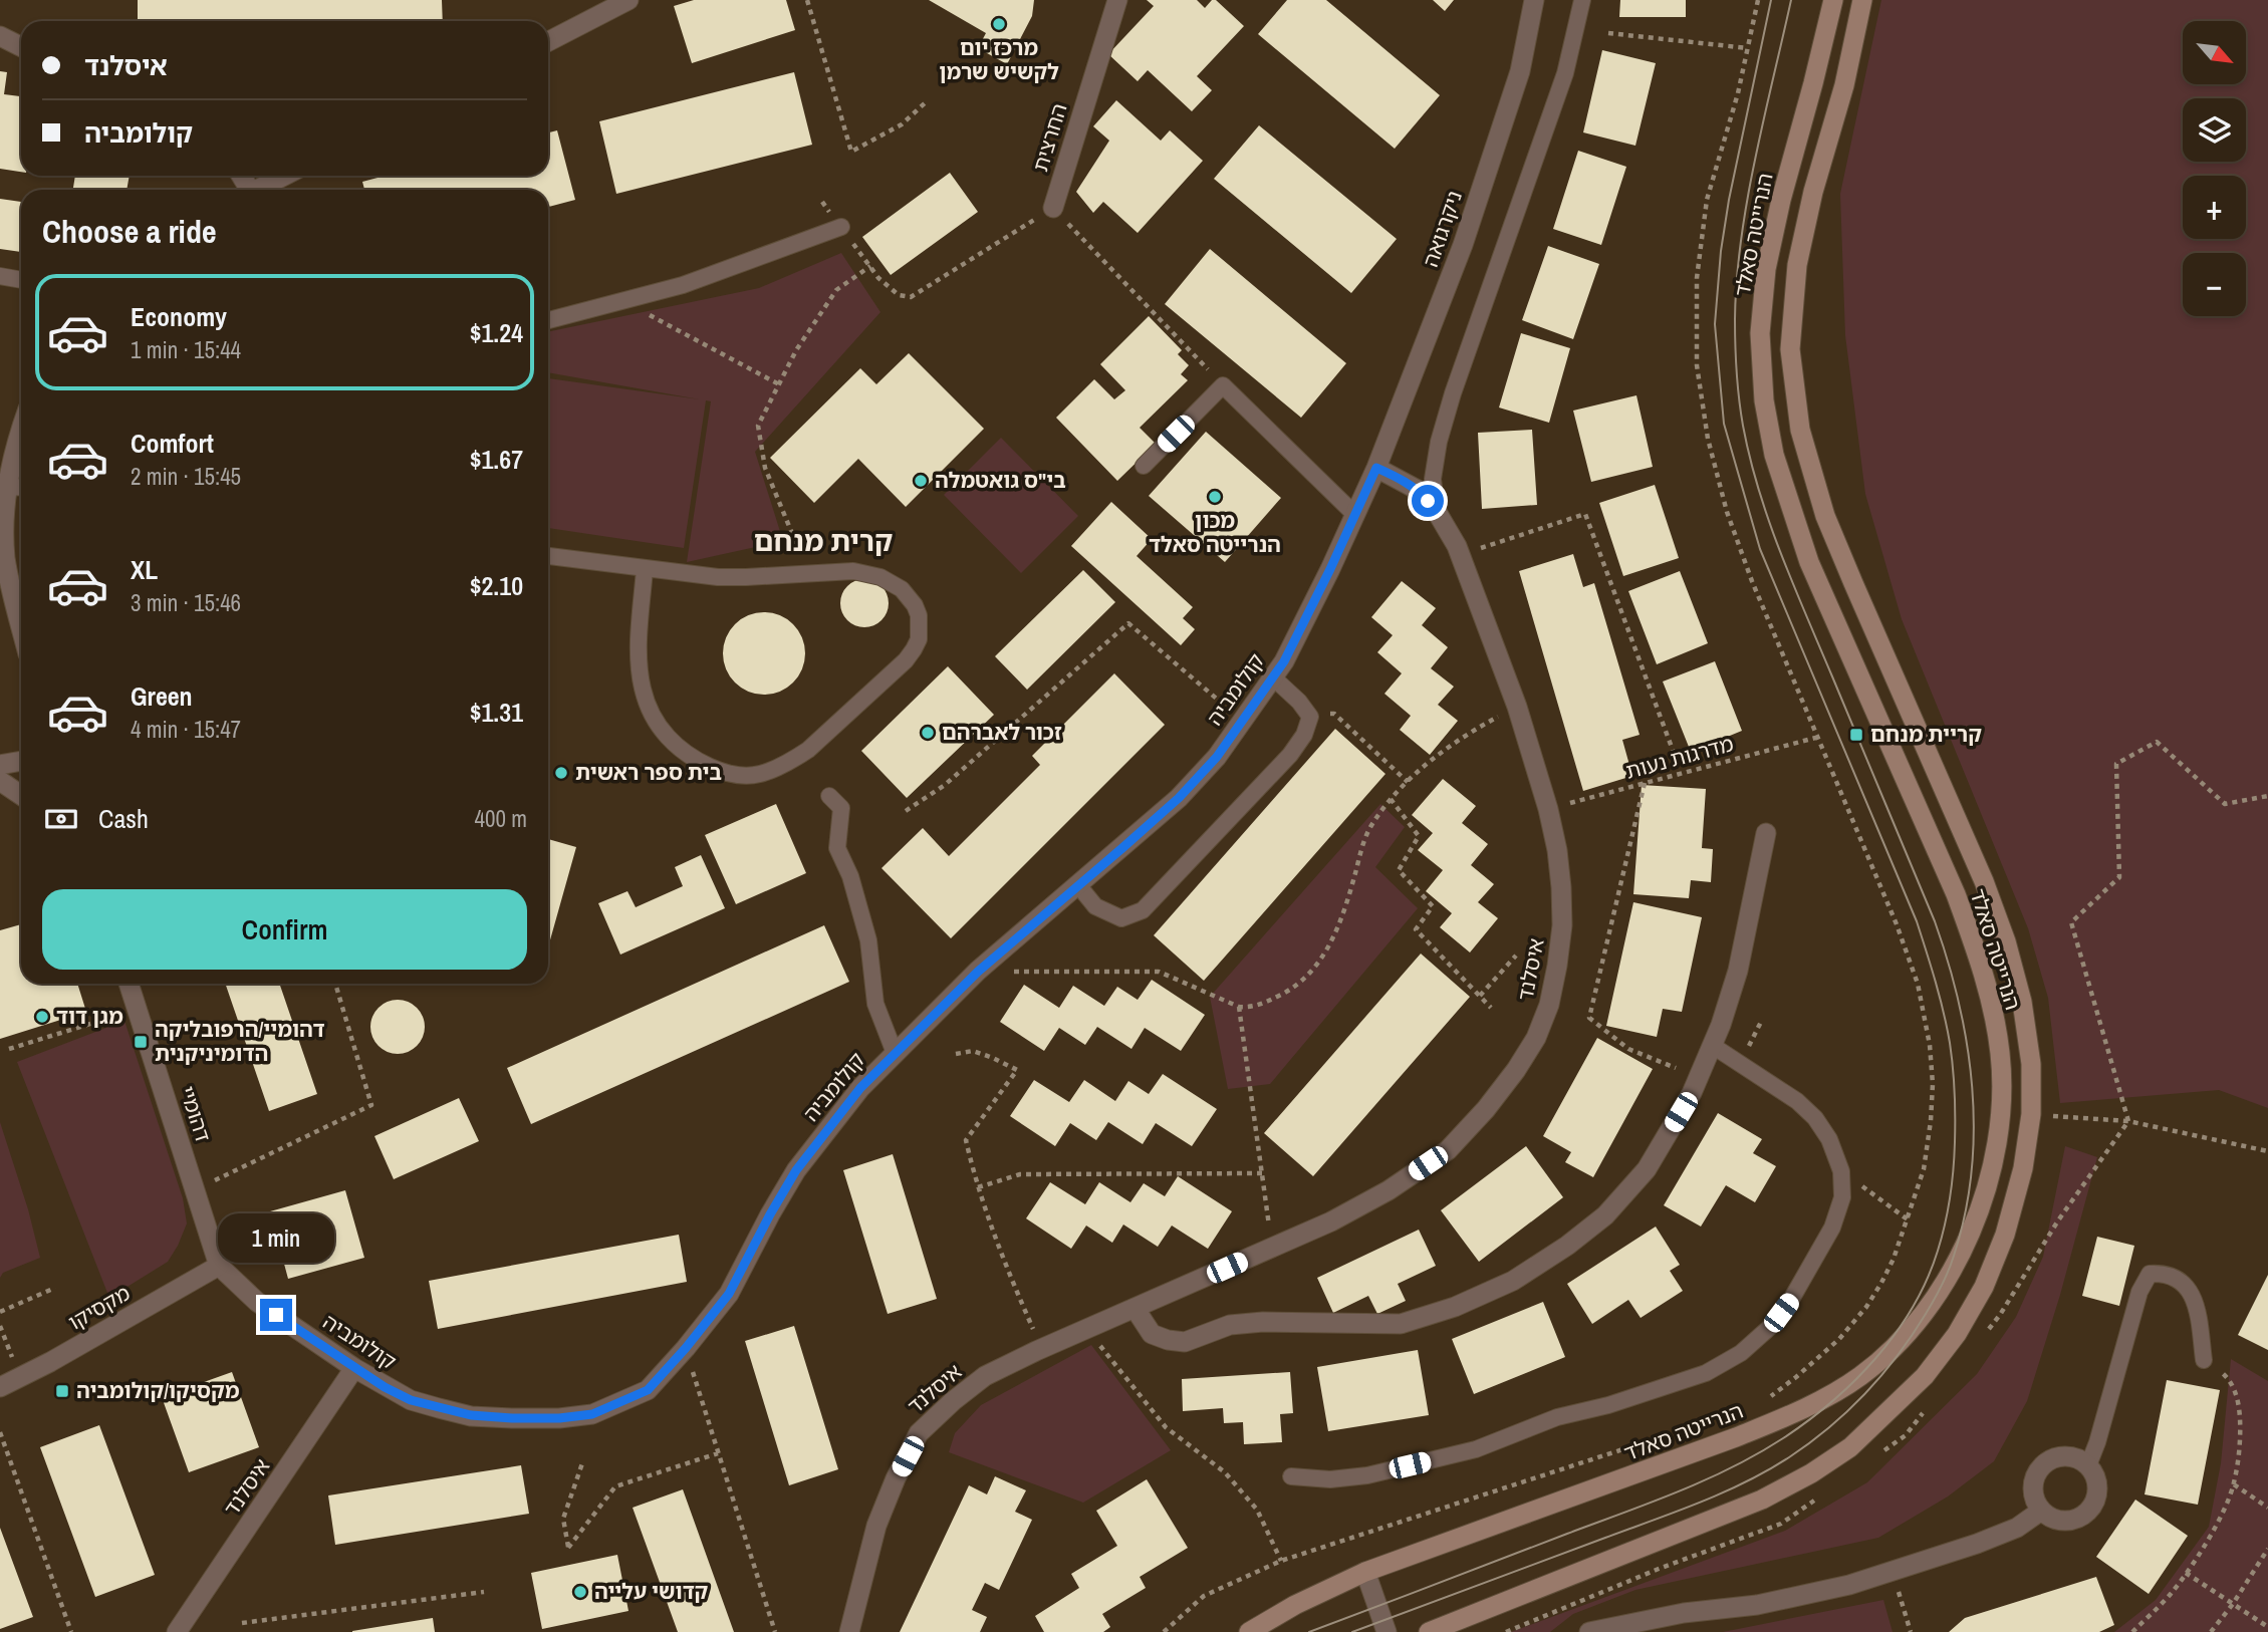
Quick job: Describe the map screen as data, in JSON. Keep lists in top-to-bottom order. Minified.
{"streets":{"main road":["הנרייטה סאלד"],"street":["החרצית","ניקרגואה","קולומביה","איסלנד","דהומיי","מקסיקו"],"path":["מדרגות נעות"]},"crossings":[["ניקרגואה","קולומביה"],["ניקרגואה","איסלנד"],["קולומביה","איסלנד"],["קולומביה","דהומיי"],["קולומביה","מקסיקו"],["מדרגות נעות","איסלנד"],["דהומיי","מקסיקו"]],"districts":["קרית מנחם"],"places":{"other":["מרכז יום לקשיש שרמן","בי\"ס גואטמלה","מכון הנרייטה סאלד","זכור לאברהם","בית ספר ראשית","מגן דוד","קדושי עלייה"],"transit":["קריית מנחם","דהומיי/הרפובליקה הדומיניקנית","מקסיקו/קולומביה"]},"north":"bottom right","page":{"map_buttons":["+","−"],"banner":["איסלנד","קולומביה"],"heading":"Choose a ride","list":[{"name":"Economy","note":"1 min · 15:44","value":"$1.24"},{"name":"Comfort","note":"2 min · 15:45","value":"$1.67"},{"name":"XL","note":"3 min · 15:46","value":"$2.10"},{"name":"Green","note":"4 min · 15:47","value":"$1.31"}],"pay":["Cash","400 m"],"buttons":"Confirm","bubble":"1 min"}}
